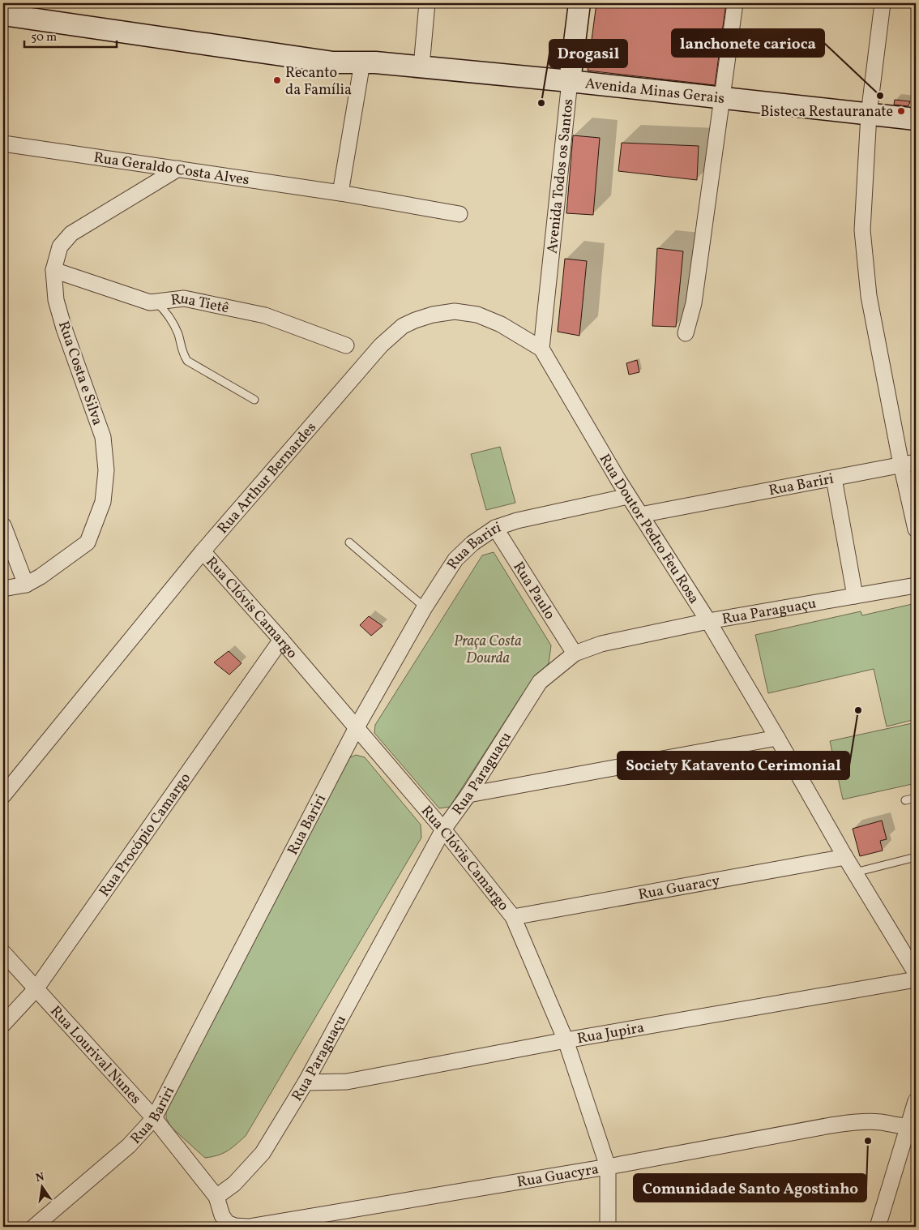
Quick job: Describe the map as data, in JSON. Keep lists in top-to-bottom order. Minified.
{"streets":{"street":["Avenida Minas Gerais","Rua Geraldo Costa Alves","Avenida Todos os Santos","Rua Tietê","Rua Costa e Silva","Rua Arthur Bernardes","Rua Bariri","Rua Doutor Pedro Feu Rosa","Rua Paulo","Rua Clóvis Camargo","Rua Paraguaçu","Rua Procópio Camargo","Rua Guaracy","Rua Jupira","Rua Lourival Nunes","Rua Guacyra"]},"crossings":[["Avenida Minas Gerais","Avenida Todos os Santos"],["Rua Geraldo Costa Alves","Rua Costa e Silva"],["Avenida Todos os Santos","Rua Doutor Pedro Feu Rosa"],["Rua Tietê","Rua Costa e Silva"],["Rua Arthur Bernardes","Rua Doutor Pedro Feu Rosa"],["Rua Arthur Bernardes","Rua Clóvis Camargo"],["Rua Bariri","Rua Doutor Pedro Feu Rosa"],["Rua Bariri","Rua Paulo"],["Rua Bariri","Rua Clóvis Camargo"],["Rua Bariri","Rua Lourival Nunes"],["Rua Doutor Pedro Feu Rosa","Rua Paraguaçu"],["Rua Doutor Pedro Feu Rosa","Rua Guaracy"],["Rua Paulo","Rua Paraguaçu"],["Rua Clóvis Camargo","Rua Paraguaçu"],["Rua Clóvis Camargo","Rua Procópio Camargo"],["Rua Clóvis Camargo","Rua Guaracy"],["Rua Clóvis Camargo","Rua Jupira"],["Rua Clóvis Camargo","Rua Guacyra"],["Rua Paraguaçu","Rua Jupira"],["Rua Paraguaçu","Rua Lourival Nunes"],["Rua Paraguaçu","Rua Guacyra"],["Rua Procópio Camargo","Rua Lourival Nunes"],["Rua Lourival Nunes","Rua Guacyra"]],"parks":["Praça Costa Dourda"],"places":["Recanto da Família","lanchonete carioca","Drogasil","Bisteca Restauranate","Society Katavento Cerimonial","Comunidade Santo Agostinho"],"scale_bar":"50 m","north":"top"}
